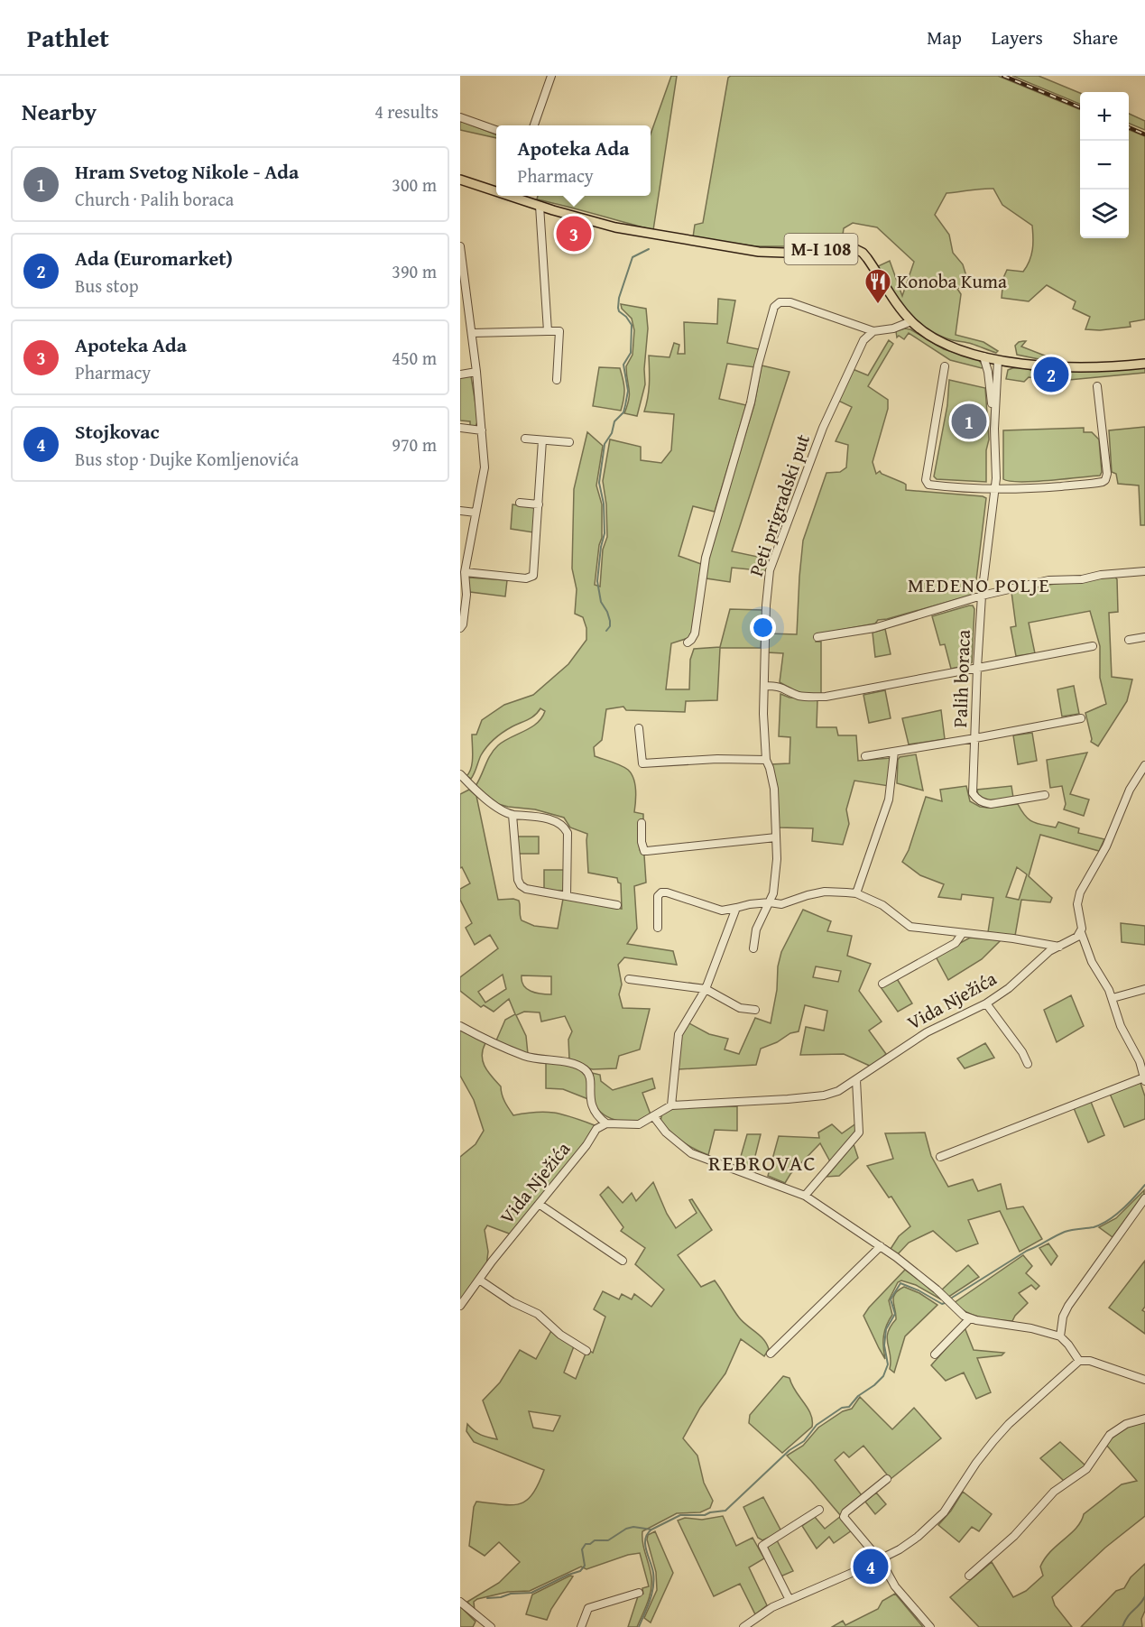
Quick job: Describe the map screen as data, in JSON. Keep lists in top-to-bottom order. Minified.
{"streets":{"main road":["M-I 108"],"street":["Peti prigradski put","Palih boraca","Vida Nježića"]},"crossings":[["M-I 108","Palih boraca"]],"districts":["MEDENO POLJE","REBROVAC"],"places":{"restaurant":["Konoba Kuma"]},"page":{"header":"Pathlet","nav":["Map","Layers","Share"],"heading":["Nearby","4 results"],"map_buttons":["+","−"],"popup":["Apoteka Ada","Pharmacy"],"list":[{"mark":"1","name":"Hram Svetog Nikole - Ada","note":"Church · Palih boraca","value":"300 m"},{"mark":"2","name":"Ada (Euromarket)","note":"Bus stop","value":"390 m"},{"mark":"3","name":"Apoteka Ada","note":"Pharmacy","value":"450 m"},{"mark":"4","name":"Stojkovac","note":"Bus stop · Dujke Komljenovića","value":"970 m"}],"pins":["3","2","1","4"]}}
